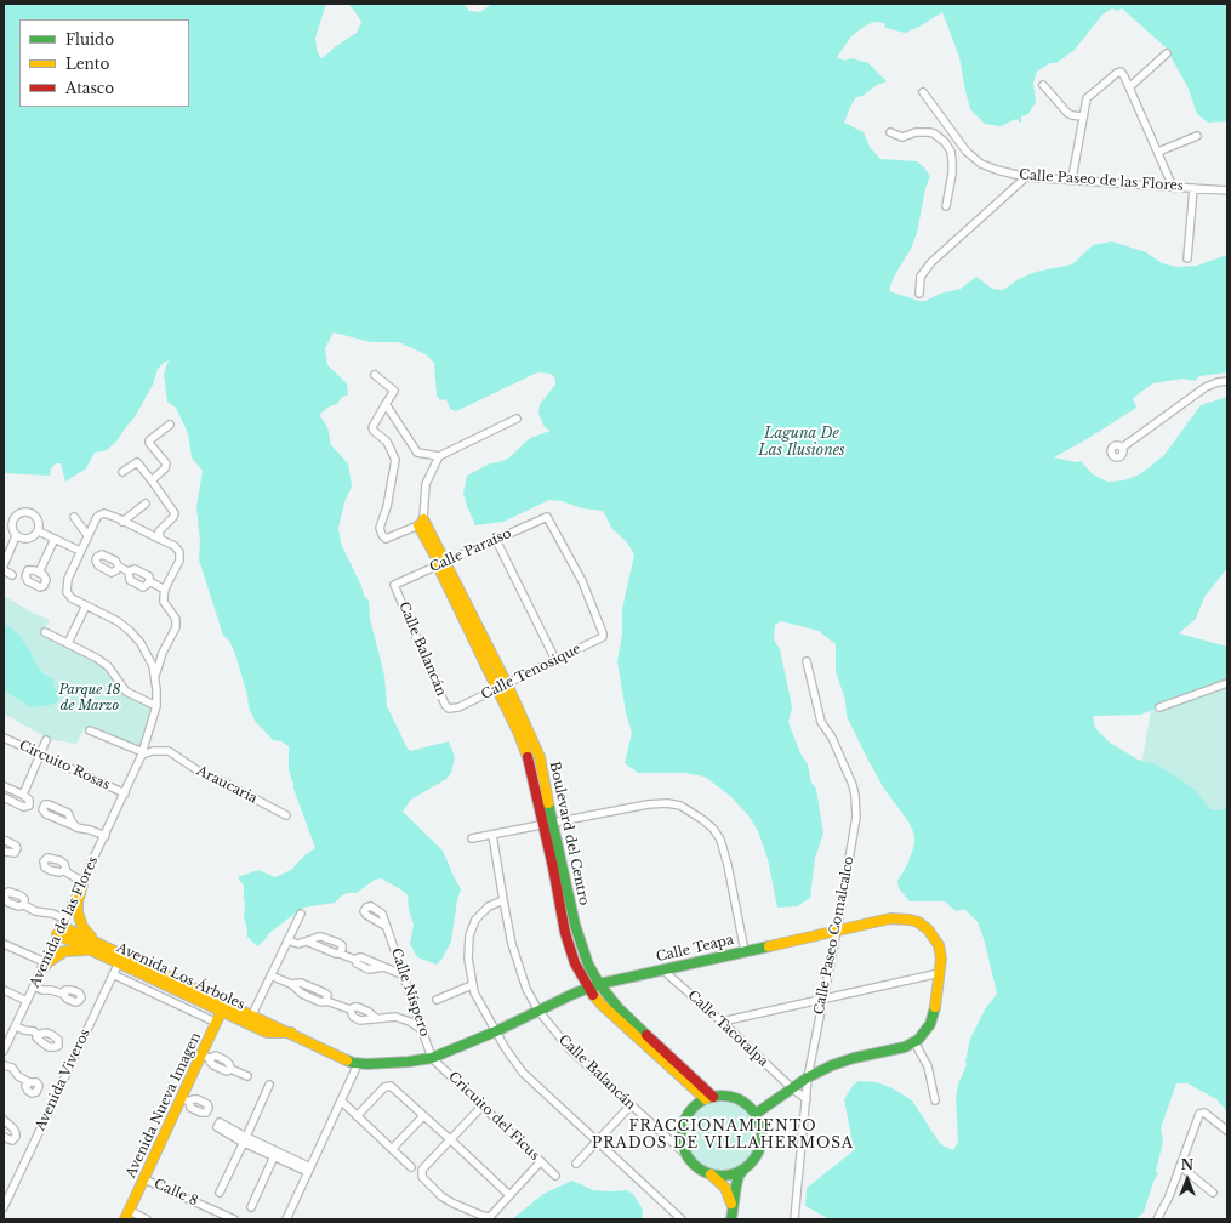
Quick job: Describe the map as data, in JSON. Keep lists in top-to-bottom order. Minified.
{"streets":{"street":["Calle Paseo de las Flores","Calle Paraíso","Calle Balancán","Calle Tenosique","Circuito Rosas","Araucaria","Boulevard del Centro","Avenida de las Flores","Calle Paseo Comalcalco","Calle Teapa","Avenida Los Árboles","Calle Níspero","Calle Tacotalpa","Avenida Viveros","Avenida Nueva Imagen","Cricuito del Ficus","Calle 8"]},"crossings":[["Calle Paraíso","Calle Balancán"],["Calle Paraíso","Calle Tenosique"],["Calle Paraíso","Boulevard del Centro"],["Calle Balancán","Calle Tenosique"],["Calle Balancán","Boulevard del Centro"],["Calle Balancán","Calle Teapa"],["Calle Tenosique","Boulevard del Centro"],["Circuito Rosas","Avenida de las Flores"],["Araucaria","Avenida de las Flores"],["Boulevard del Centro","Calle Teapa"],["Avenida de las Flores","Avenida Los Árboles"],["Calle Paseo Comalcalco","Calle Teapa"],["Calle Paseo Comalcalco","Calle Tacotalpa"],["Calle Teapa","Avenida Los Árboles"],["Calle Teapa","Calle Níspero"],["Calle Teapa","Calle Tacotalpa"],["Calle Teapa","Cricuito del Ficus"],["Avenida Los Árboles","Calle Níspero"],["Avenida Los Árboles","Avenida Viveros"],["Avenida Los Árboles","Avenida Nueva Imagen"],["Avenida Los Árboles","Cricuito del Ficus"],["Calle Níspero","Cricuito del Ficus"],["Avenida Nueva Imagen","Calle 8"]],"districts":["FRACCIONAMIENTO PRADOS DE VILLAHERMOSA"],"water":["Laguna De Las Ilusiones"],"parks":["Parque 18 de Marzo"],"legend":["Fluido","Lento","Atasco"],"north":"top"}
